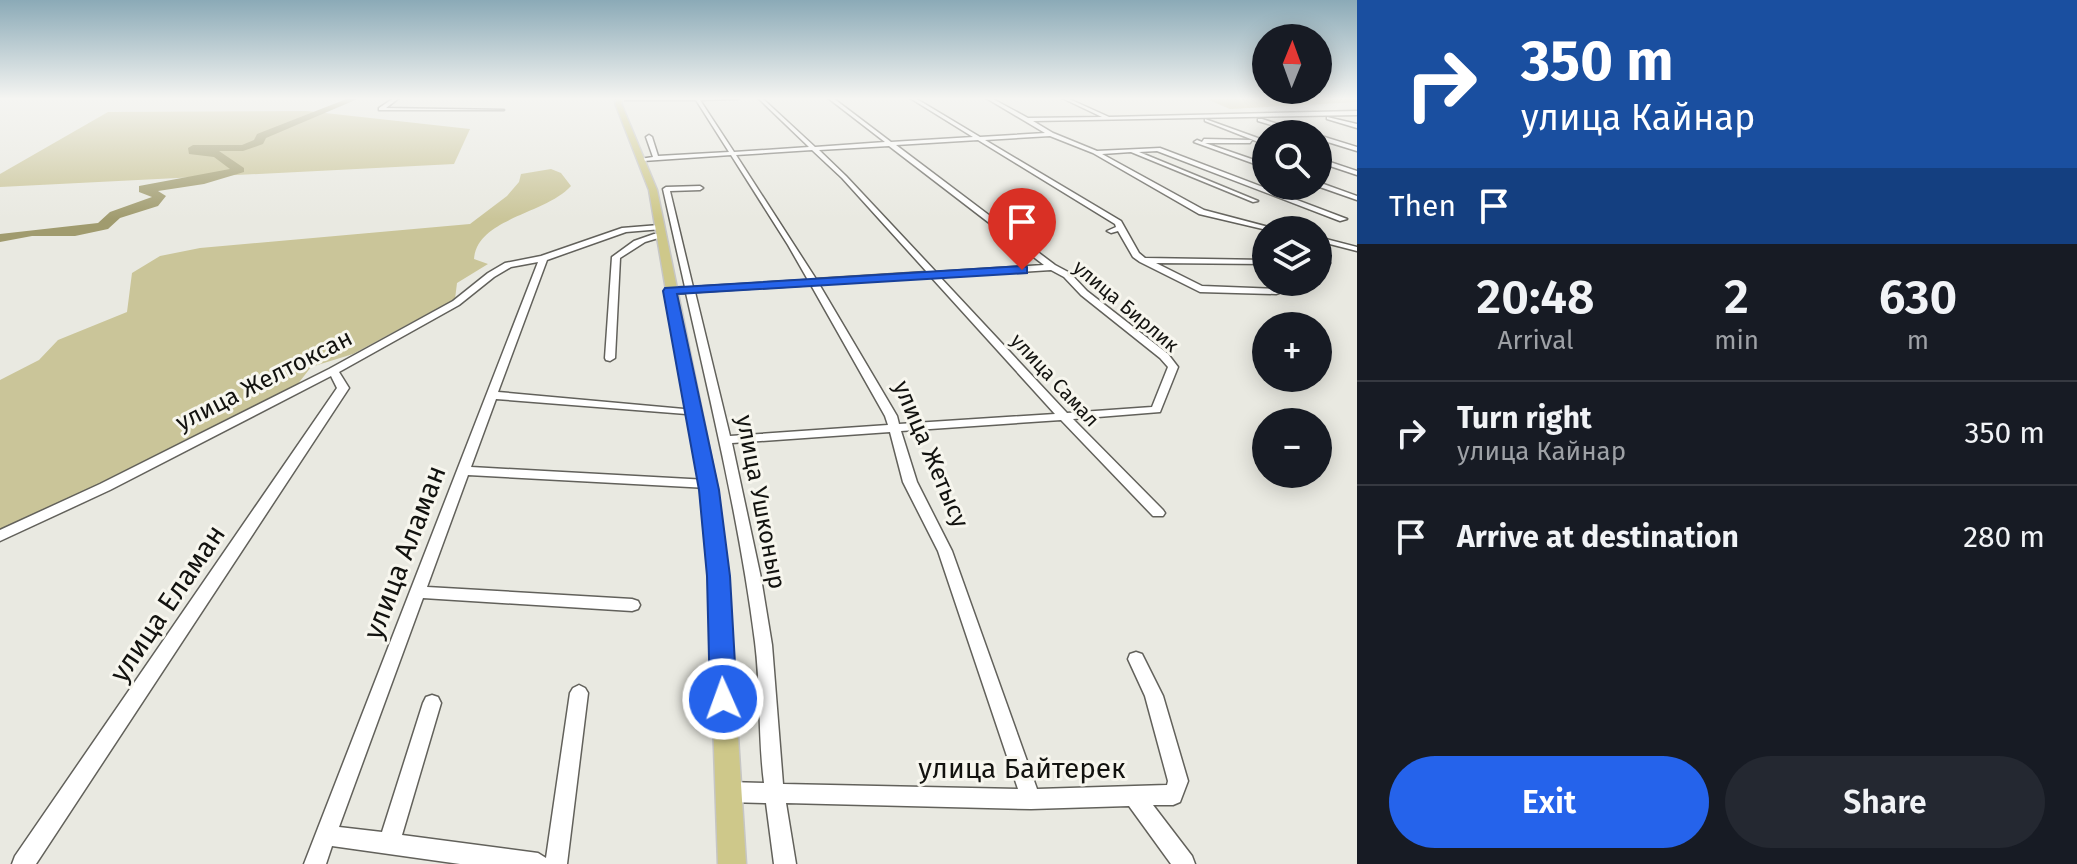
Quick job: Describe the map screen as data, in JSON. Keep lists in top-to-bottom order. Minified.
{"streets":{"street":["улица Бирлик","улица Желтоксан","улица Самал","улица Жетысу","улица Ушконыр","улица Аламан","улица Еламан","улица Байтерек"]},"crossings":[["улица Бирлик","улица Самал"],["улица Желтоксан","улица Аламан"],["улица Желтоксан","улица Еламан"],["улица Жетысу","улица Байтерек"],["улица Ушконыр","улица Байтерек"]],"north":"top","page":{"turn":["350 m","улица Кайнар"],"map_buttons":["+","−"],"then":"Then","eta":["20:48","Arrival","2","min","630","m"],"list":[{"name":"Turn right","note":"улица Кайнар","value":"350 m"},{"name":"Arrive at destination","value":"280 m"}],"buttons":["Exit","Share"]}}
